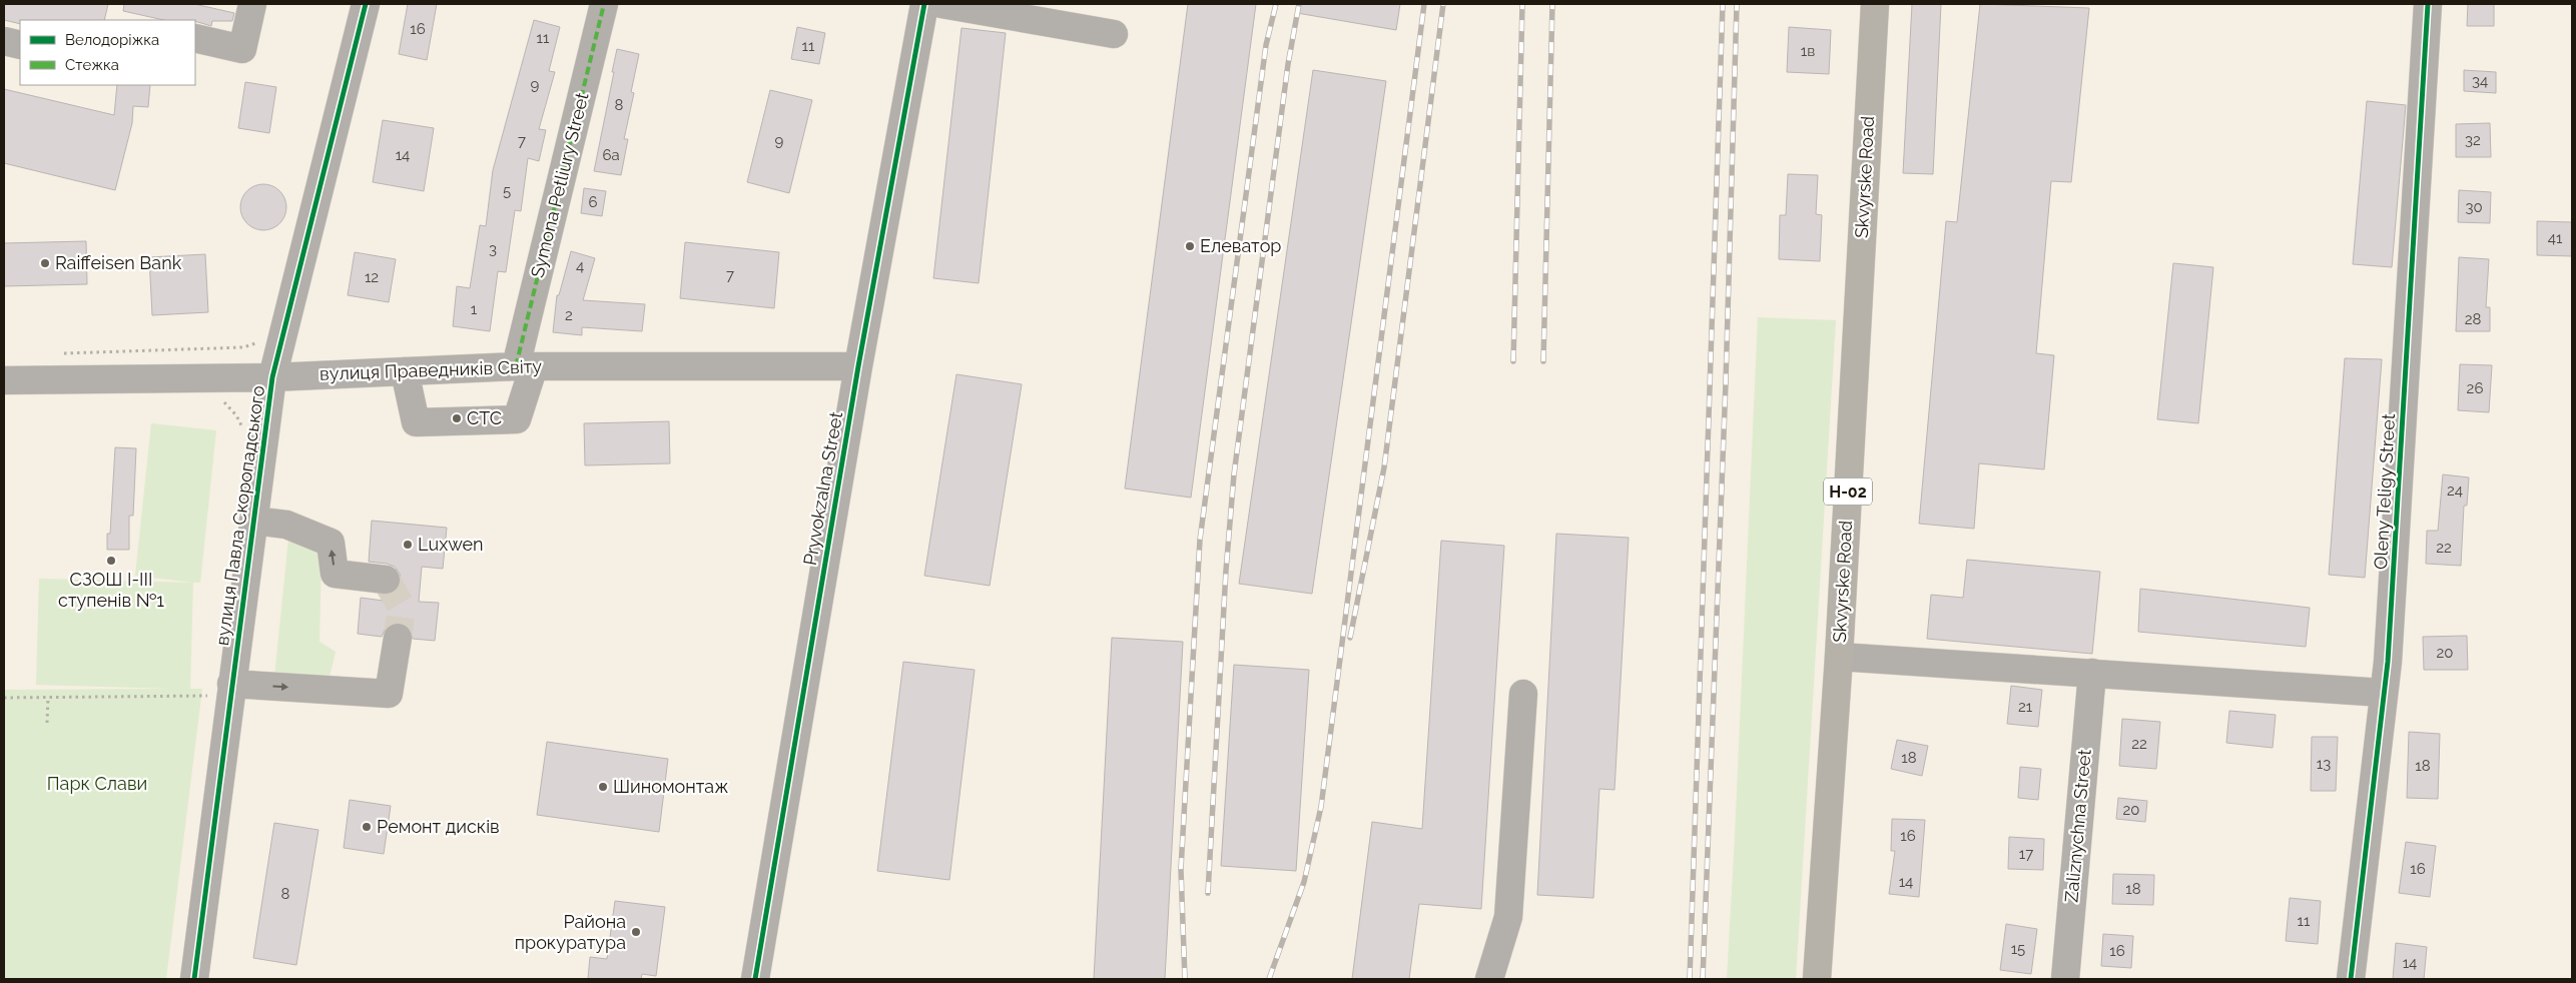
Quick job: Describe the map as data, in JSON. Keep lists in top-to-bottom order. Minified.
{"streets":{"main road":["Skvyrske Road","Н-02"],"street":["Symona Petliury Street","вулиця Праведників Світу","Pryvokzalna Street","Oleny Teligy Street","вулиця Павла Скоропадського","Zaliznychna Street"]},"crossings":[["Symona Petliury Street","вулиця Праведників Світу"],["вулиця Праведників Світу","Pryvokzalna Street"],["вулиця Праведників Світу","вулиця Павла Скоропадського"]],"parks":["Парк Слави"],"places":["Елеватор","Raiffeisen Bank","СТС","Luxwen","СЗОШ І-ІІІ ступенів №1","Шиномонтаж","Ремонт дисків","Района прокуратура"],"house_numbers":["16","11","11","1в","34","9","8","32","7","9","14","6а","5","6","30","41","3","4","7","12","1","2","28","26","24","22","20","21","22","18","13","18","20","16","17","16","14","18","8","11","15","16","14"],"legend":["Велодоріжка","Стежка"]}
